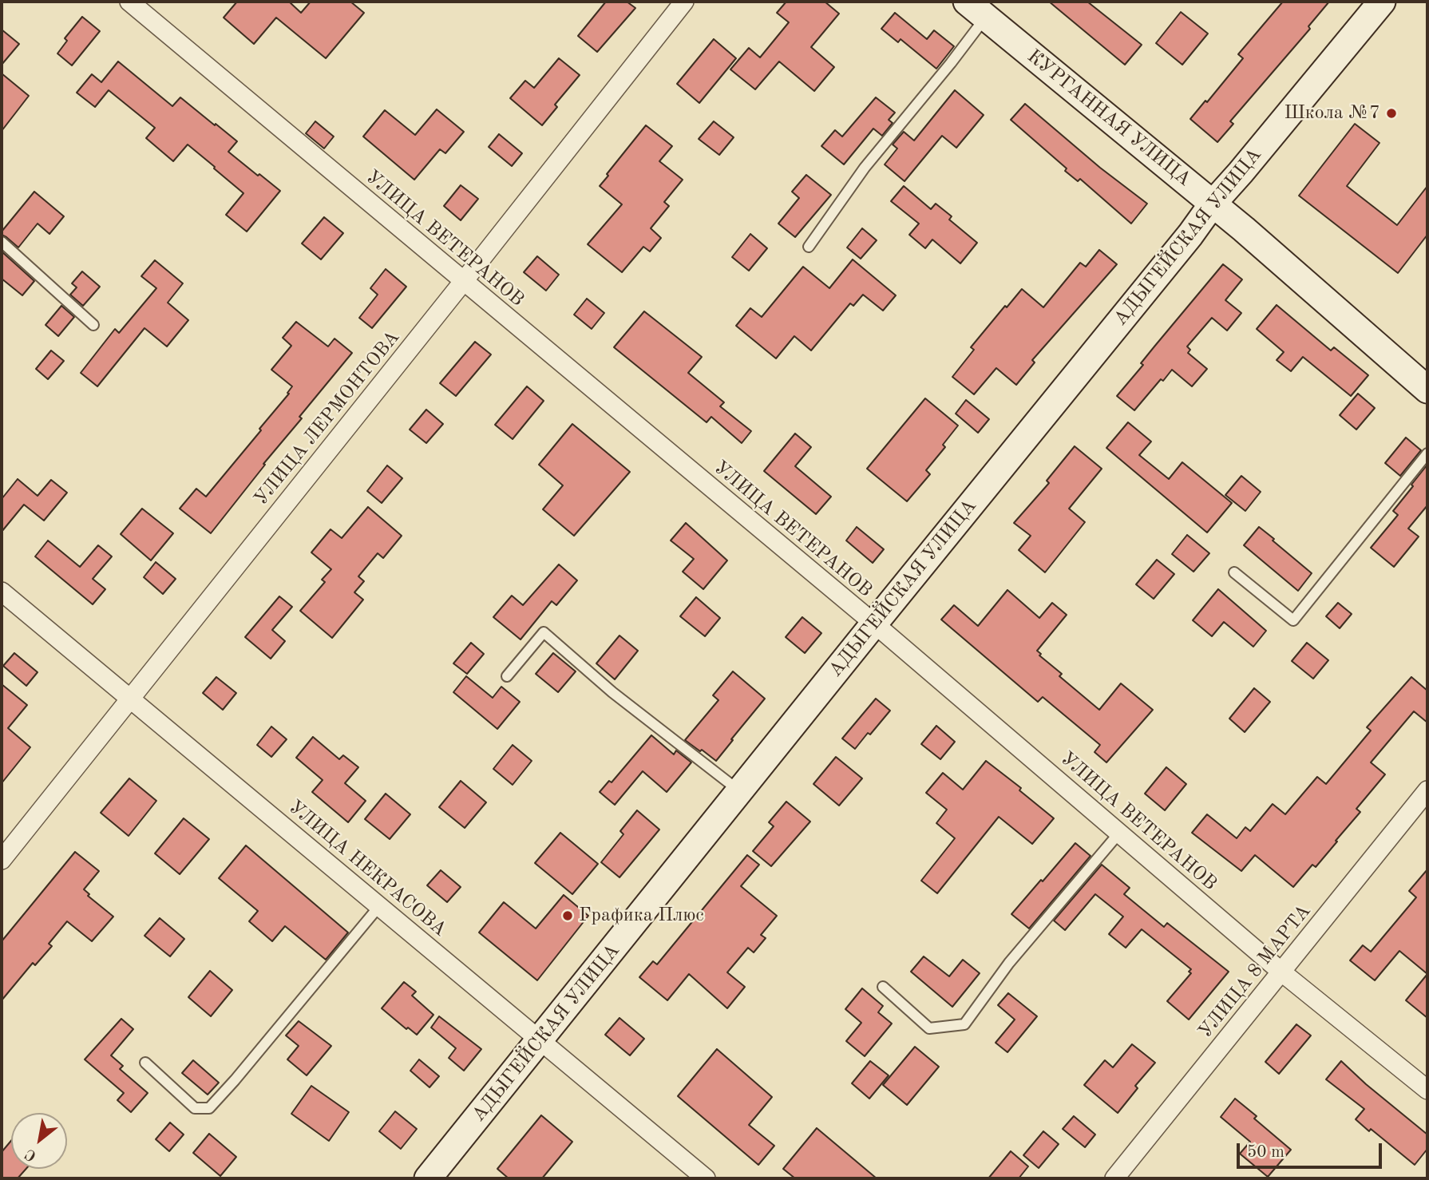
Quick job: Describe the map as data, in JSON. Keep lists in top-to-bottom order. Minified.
{"streets":{"main road":["КУРГАННАЯ УЛИЦА","АДЫГЕЙСКАЯ УЛИЦА"],"street":["УЛИЦА ВЕТЕРАНОВ","УЛИЦА ЛЕРМОНТОВА","УЛИЦА НЕКРАСОВА","УЛИЦА 8 МАРТА"]},"crossings":[["КУРГАННАЯ УЛИЦА","АДЫГЕЙСКАЯ УЛИЦА"],["АДЫГЕЙСКАЯ УЛИЦА","УЛИЦА ВЕТЕРАНОВ"],["АДЫГЕЙСКАЯ УЛИЦА","УЛИЦА НЕКРАСОВА"],["УЛИЦА ВЕТЕРАНОВ","УЛИЦА ЛЕРМОНТОВА"],["УЛИЦА ВЕТЕРАНОВ","УЛИЦА 8 МАРТА"],["УЛИЦА ЛЕРМОНТОВА","УЛИЦА НЕКРАСОВА"]],"places":["Школа №7","Графика Плюс"],"scale_bar":"50 m","north":"bottom left"}
